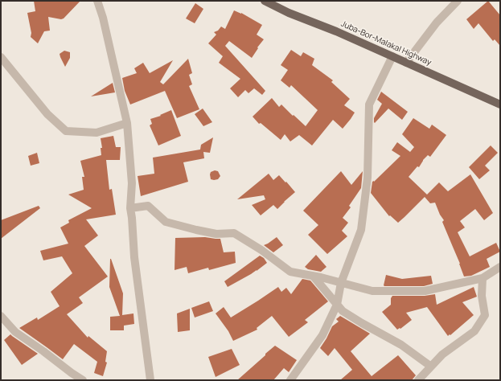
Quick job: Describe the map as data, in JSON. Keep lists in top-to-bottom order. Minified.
{"streets":{"main road":["Juba-Bor-Malakal Highway"]}}
